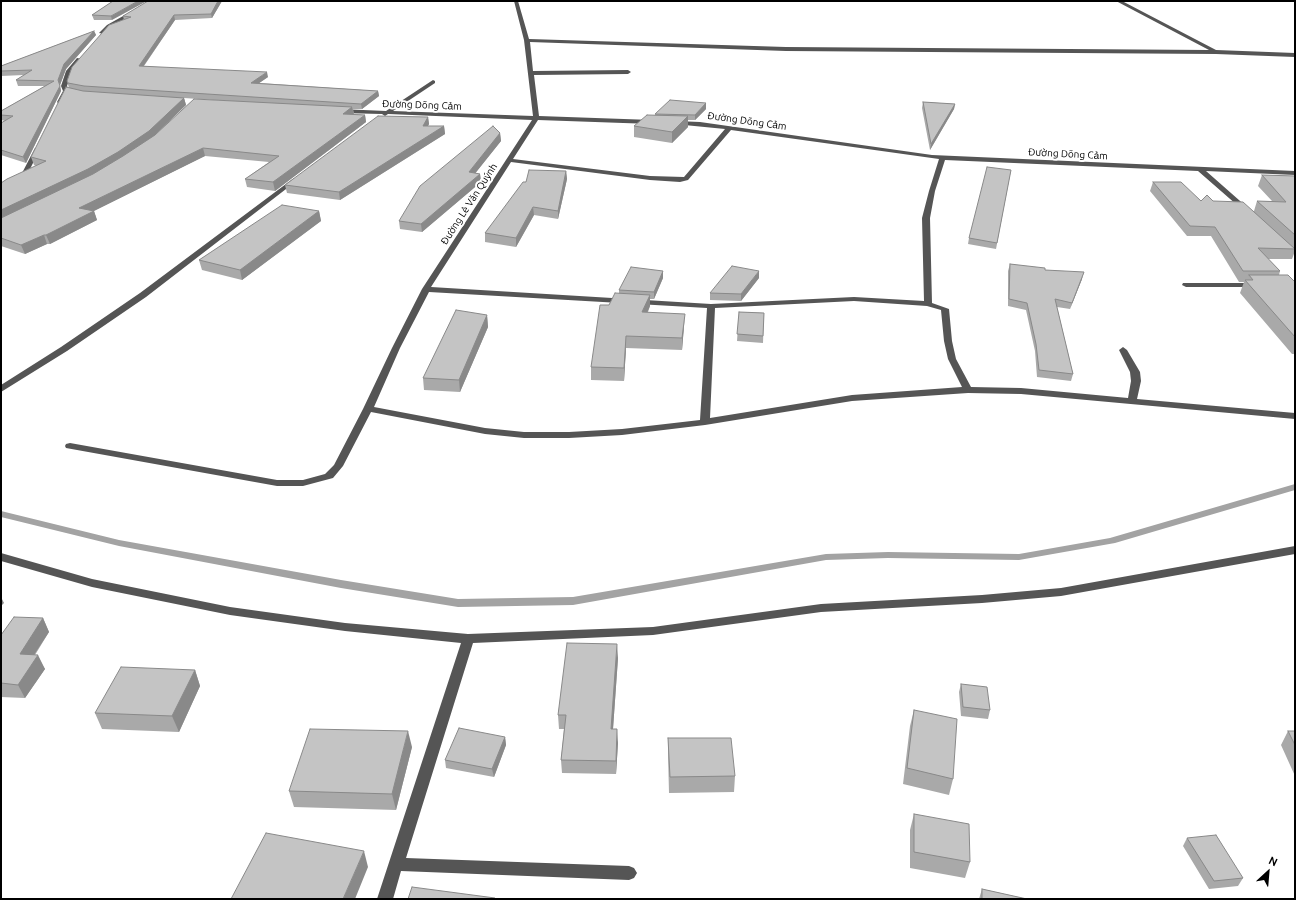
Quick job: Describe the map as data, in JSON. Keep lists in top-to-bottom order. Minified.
{"streets":{"street":["Đường Dõng Cảm","Đường Lê Văn Quýnh"]},"crossings":[["Đường Dõng Cảm","Đường Lê Văn Quýnh"]],"north":"top right"}
